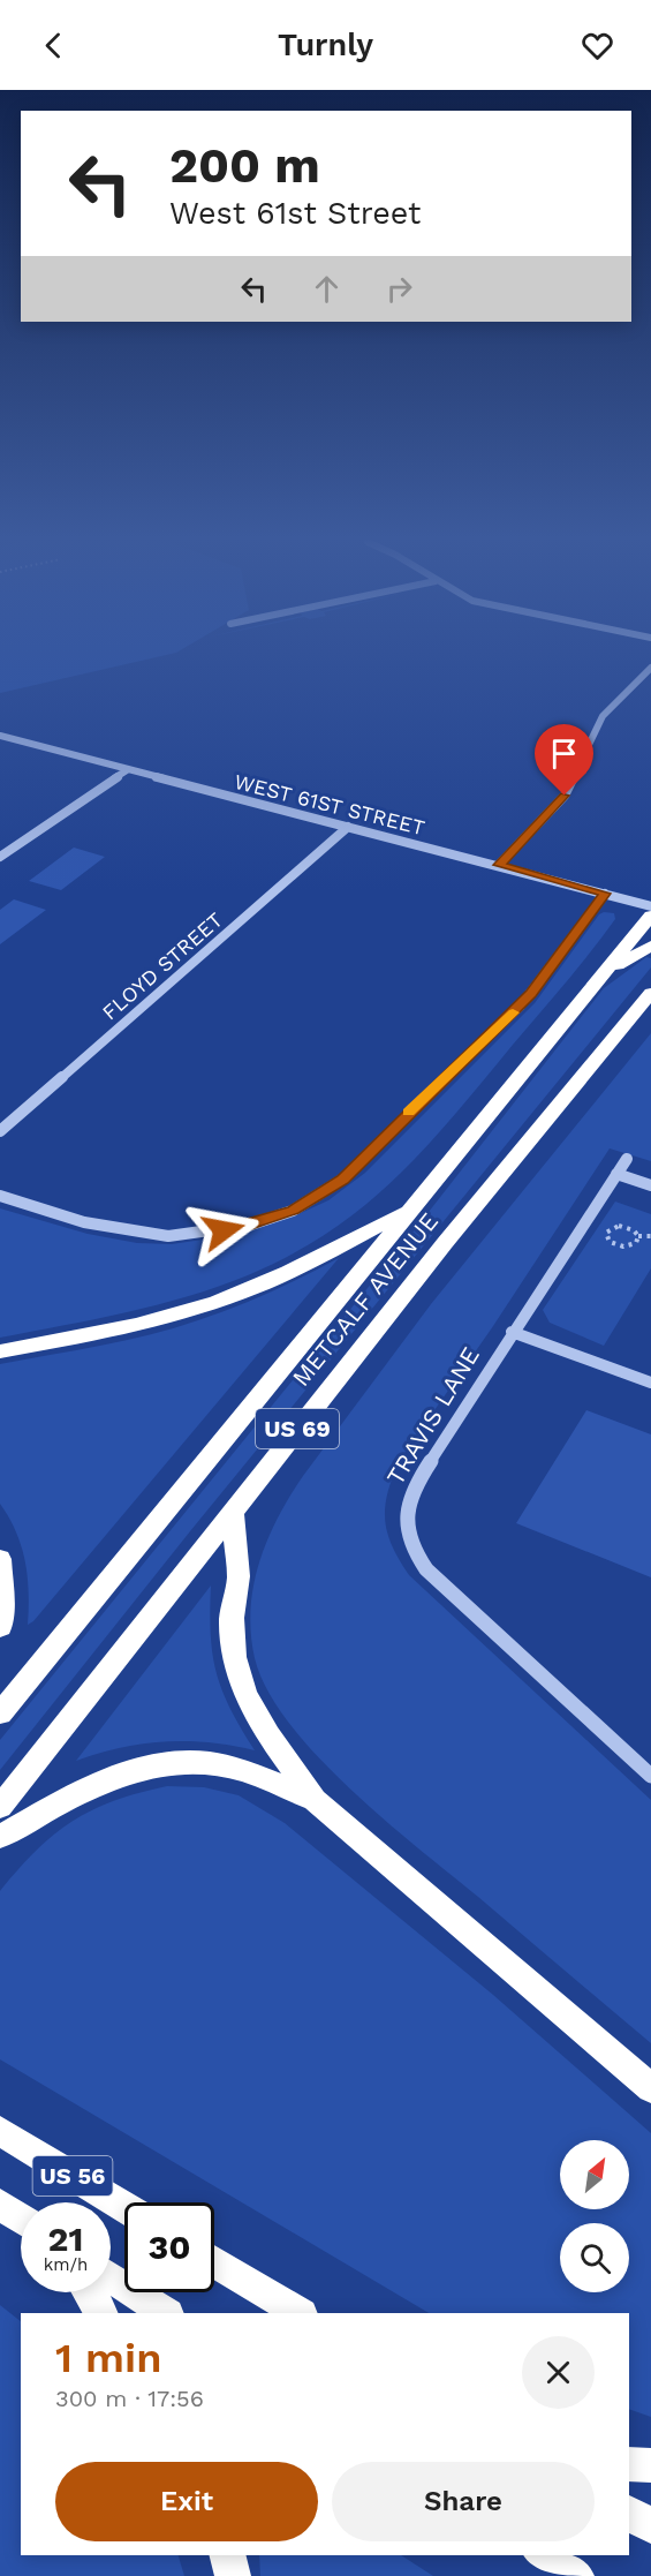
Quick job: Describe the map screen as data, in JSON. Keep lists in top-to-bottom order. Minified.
{"streets":{"highway":["METCALF AVENUE","US 69","US 56"],"street":["WEST 61ST STREET","FLOYD STREET","TRAVIS LANE"]},"crossings":[["WEST 61ST STREET","FLOYD STREET"]],"north":"top right","page":{"header":"Turnly","turn":["200 m","West 61st Street"],"speed":"21 km/h","limit":"30","heading":["1 min","300 m · 17:56"],"buttons":["Exit","Share"]}}
